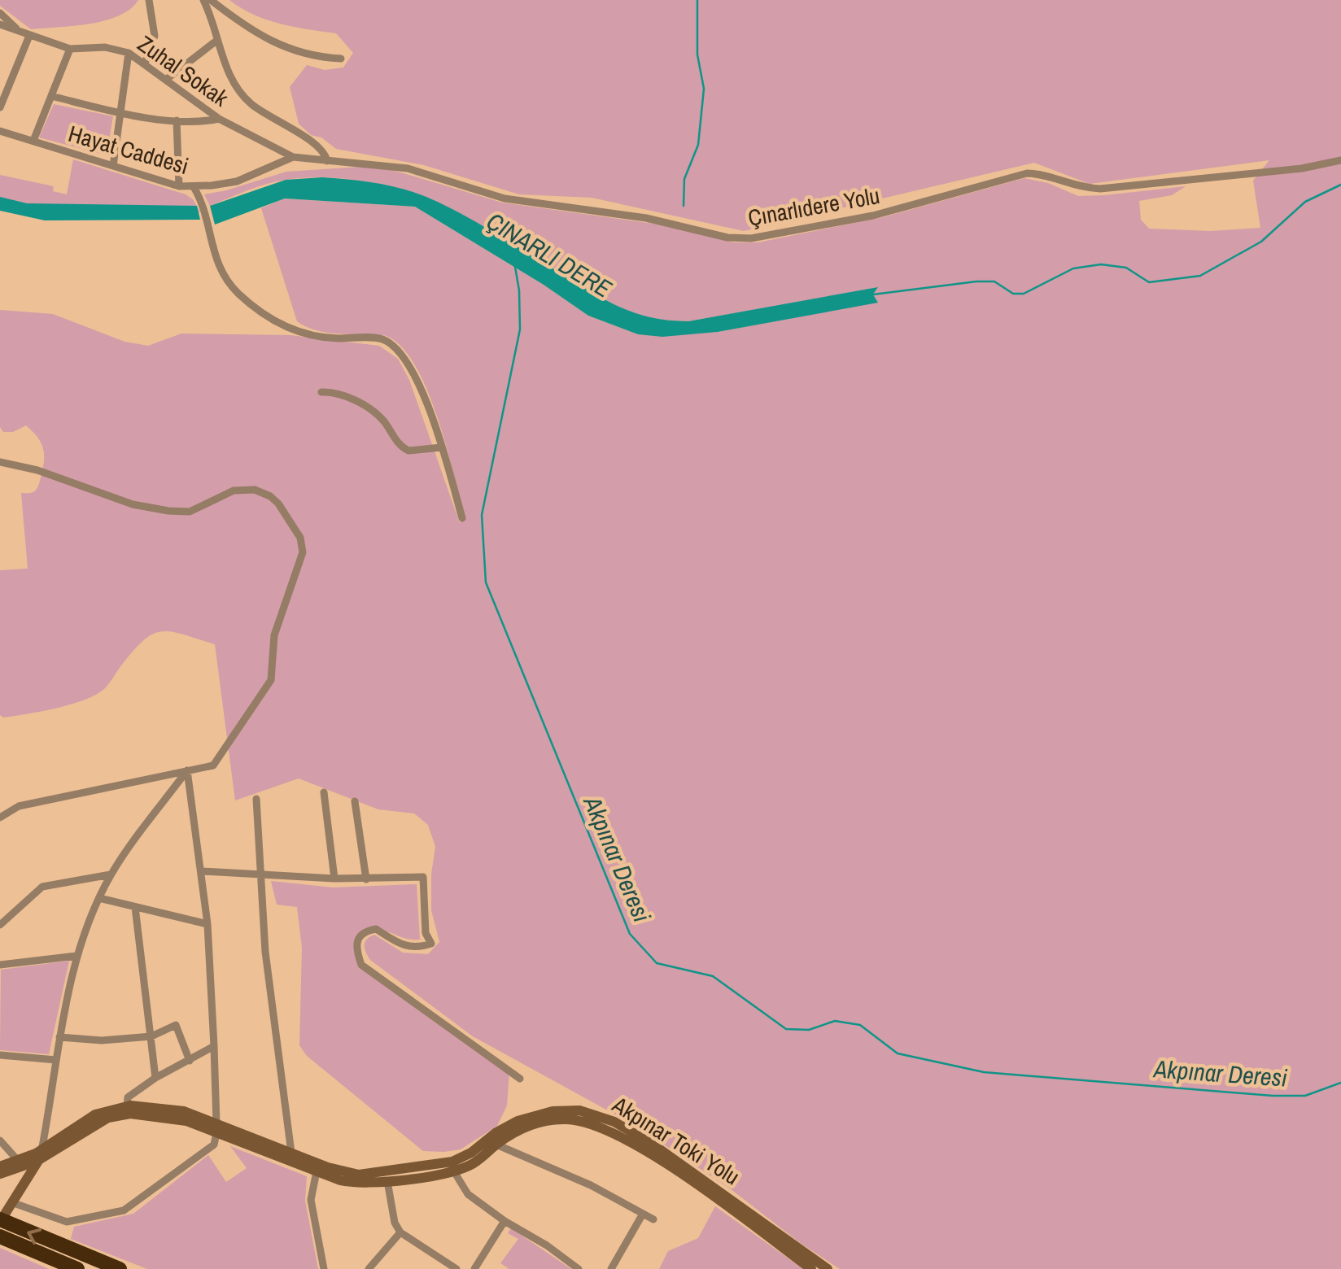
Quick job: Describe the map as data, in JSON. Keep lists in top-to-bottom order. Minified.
{"streets":{"main road":["Akpınar Toki Yolu"],"street":["Zuhal Sokak","Hayat Caddesi","Çınarlıdere Yolu"]},"crossings":[["Zuhal Sokak","Hayat Caddesi"],["Zuhal Sokak","Çınarlıdere Yolu"],["Hayat Caddesi","Çınarlıdere Yolu"]],"water":["ÇINARLI DERE","Akpınar Deresi"]}
